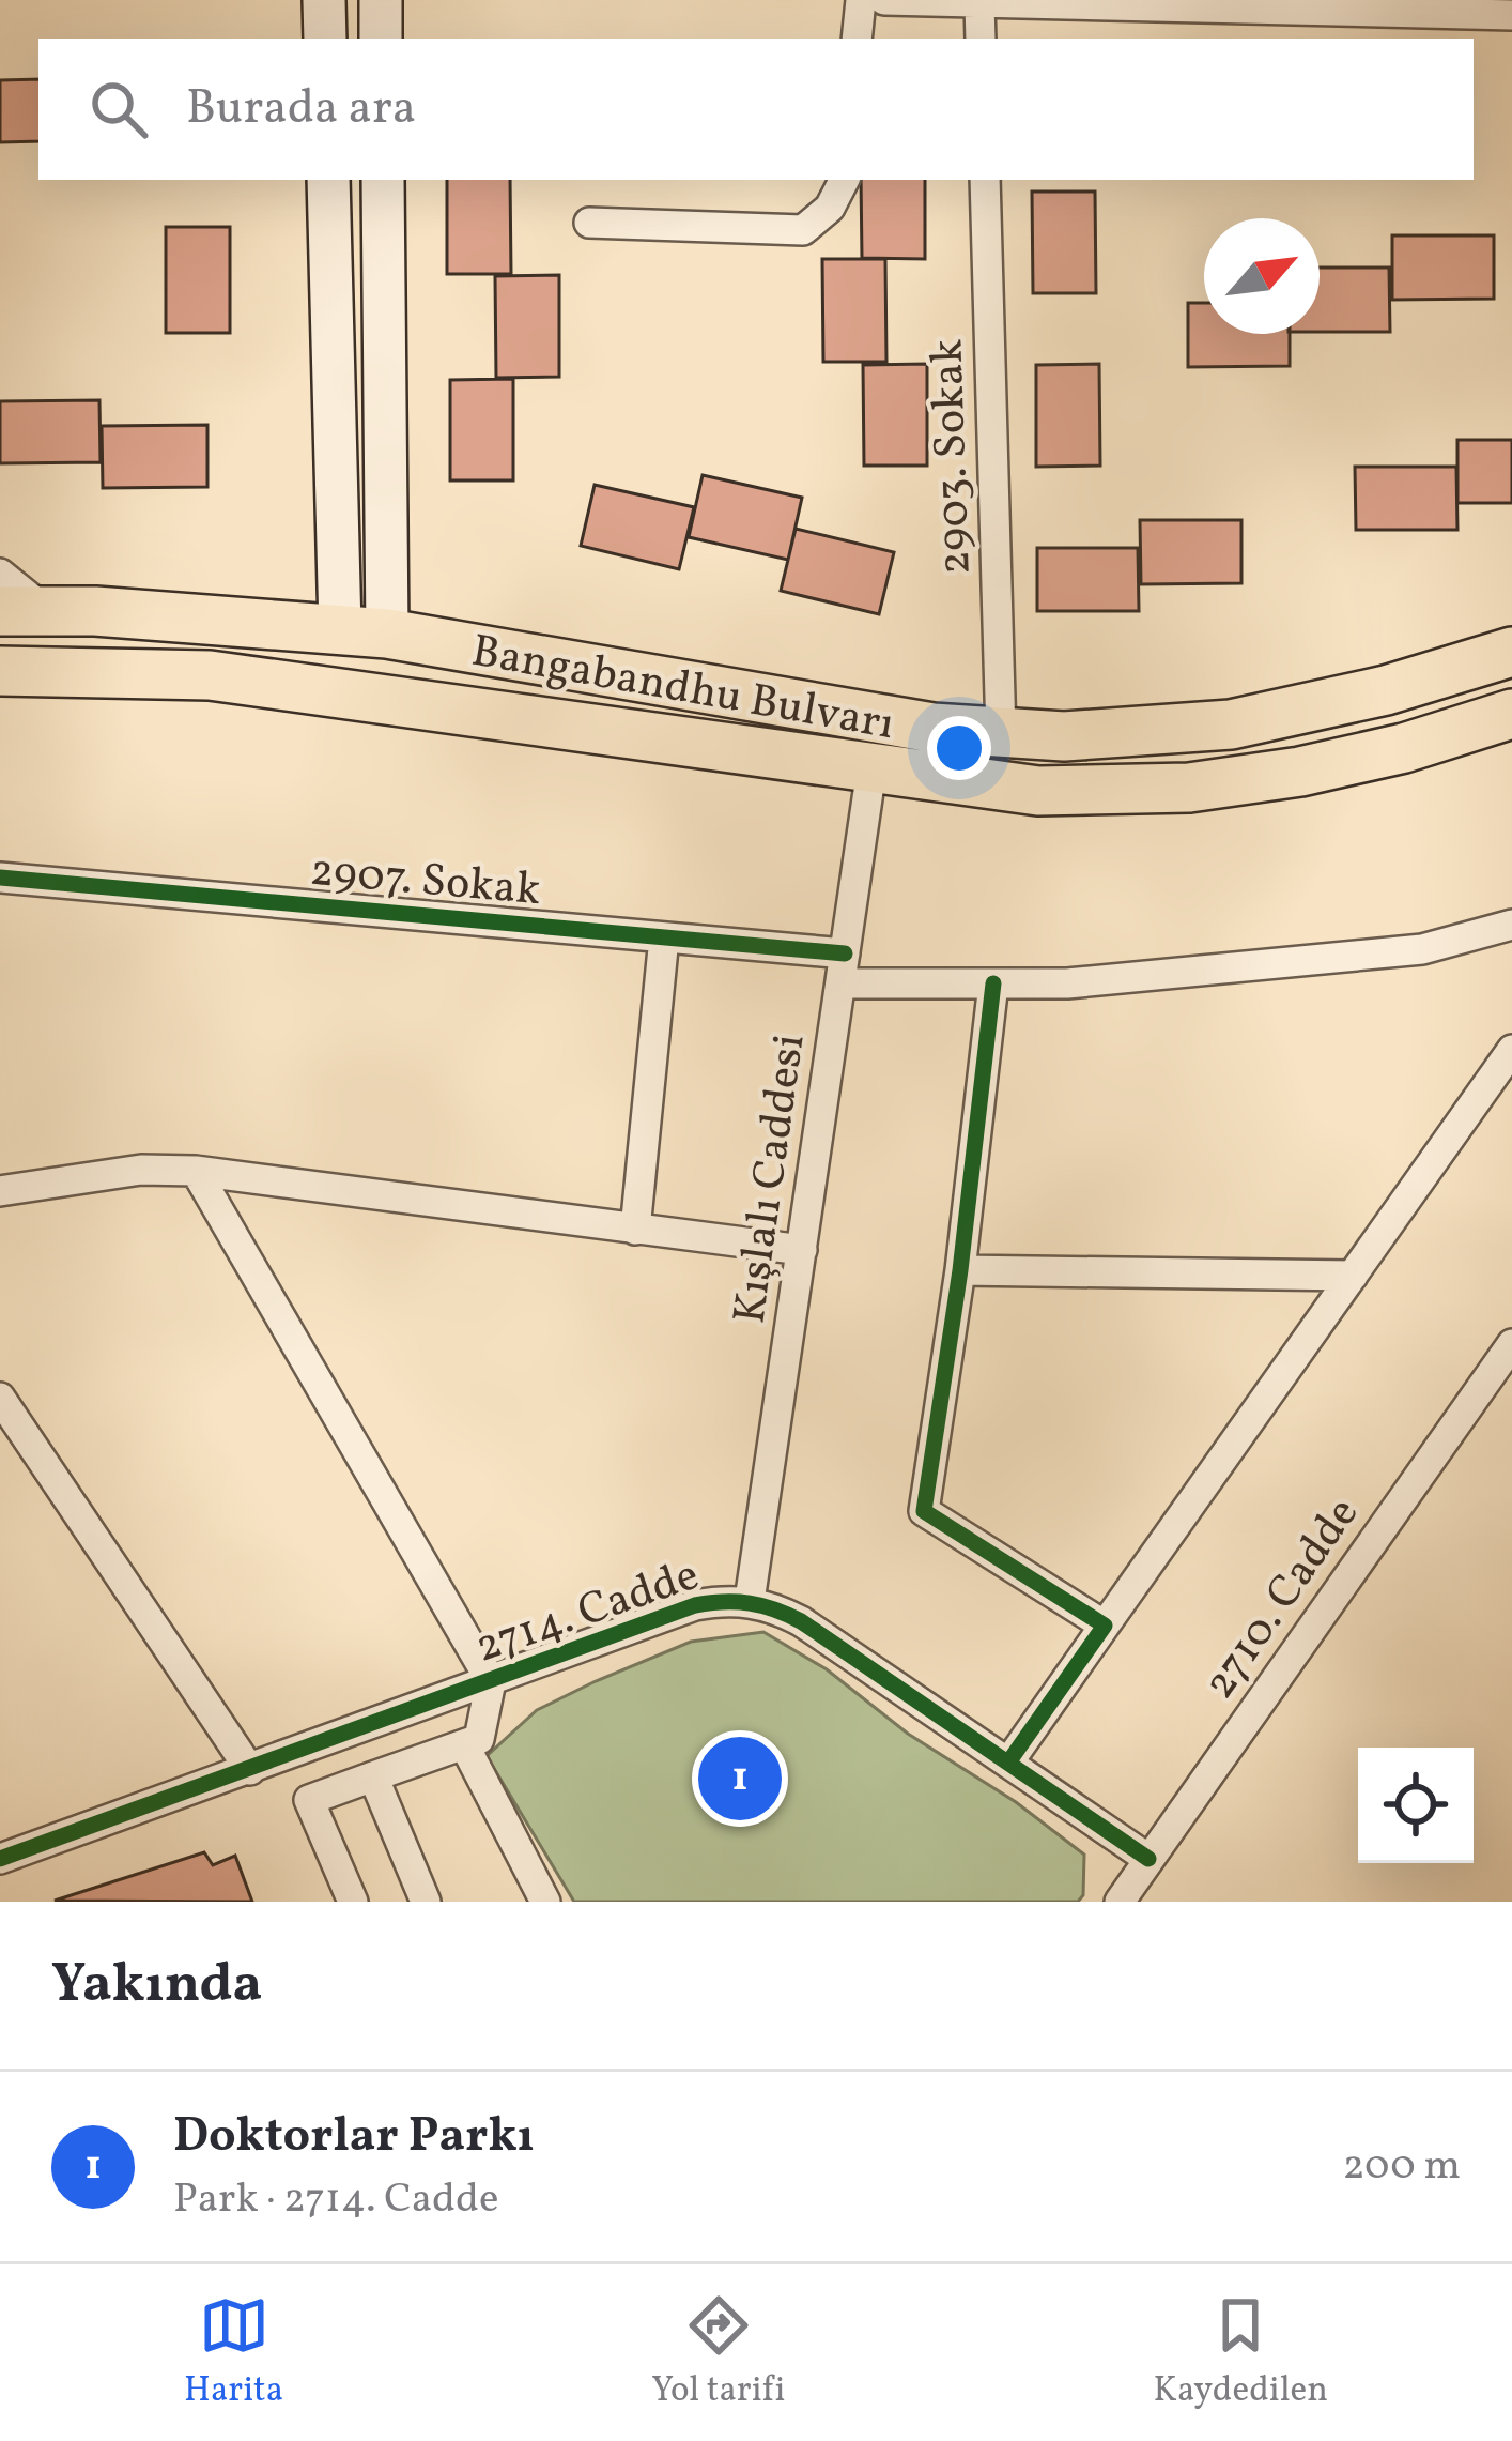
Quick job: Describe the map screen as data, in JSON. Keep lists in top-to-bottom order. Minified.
{"streets":{"main road":["Bangabandhu Bulvarı"],"street":["2903. Sokak","2907. Sokak","Kışlalı Caddesi","2710. Cadde","2714. Cadde"]},"crossings":[["2903. Sokak","Bangabandhu Bulvarı"],["Bangabandhu Bulvarı","Kışlalı Caddesi"],["2907. Sokak","Kışlalı Caddesi"],["Kışlalı Caddesi","2714. Cadde"],["2710. Cadde","2714. Cadde"]],"north":"top right","page":{"search":"Burada ara","pins":"1","heading":"Yakında","list":[{"mark":"1","name":"Doktorlar Parkı","note":"Park · 2714. Cadde","value":"200 m"}],"nav":["Harita","Yol tarifi","Kaydedilen"]}}
